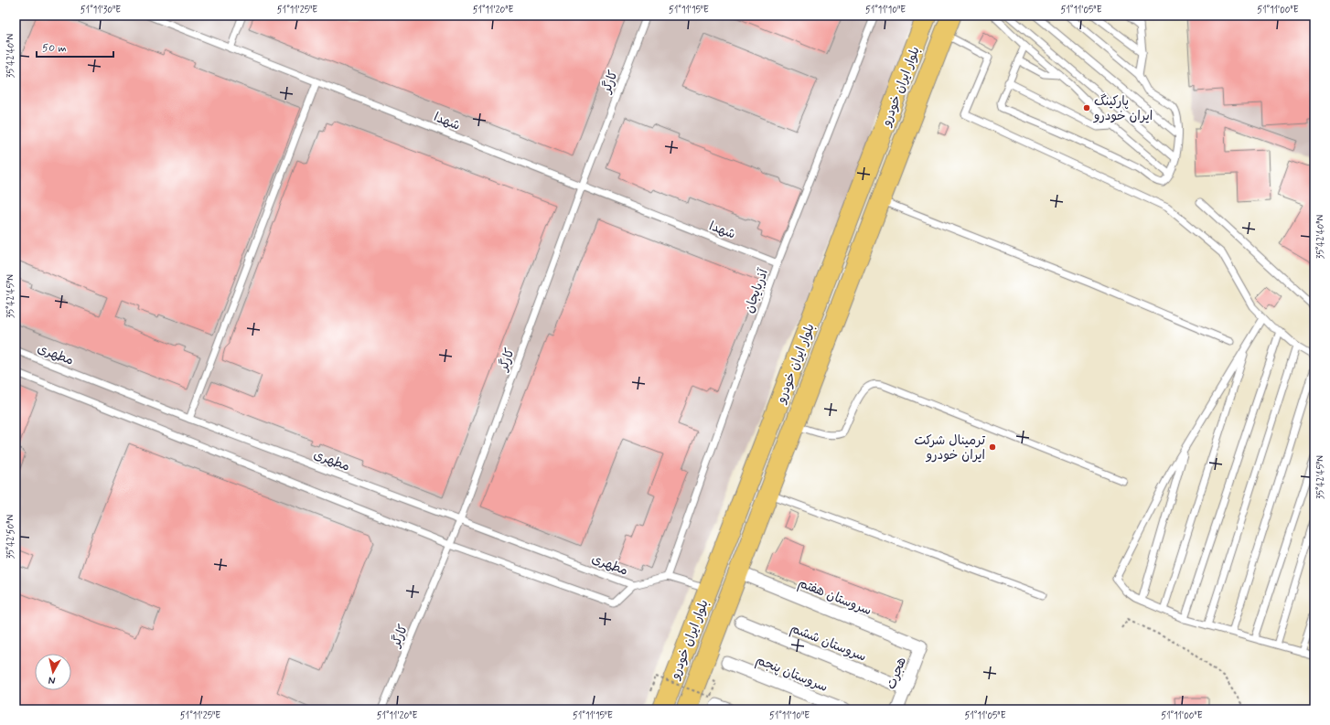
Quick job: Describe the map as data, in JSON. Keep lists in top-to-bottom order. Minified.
{"streets":{"main road":["بلوار ایران خودرو"],"street":["سروستان هفتم","سروستان ششم","سروستان پنجم","هجرت"],"lane":["کارگر","شهدا","آذربایجان","مطهری"]},"crossings":[["کارگر","شهدا"],["کارگر","مطهری"],["بلوار ایران خودرو","سروستان هفتم"],["شهدا","آذربایجان"],["سروستان هفتم","هجرت"],["سروستان ششم","هجرت"]],"places":["پارکینگ ایران خودرو","ترمینال شرکت ایران خودرو"],"scale_bar":"50 m","north":"bottom","coordinates":["51°11'30\"E","51°11'25\"E","51°11'20\"E","51°11'15\"E","51°11'10\"E","51°11'05\"E","51°11'00\"E","35°42'40\"N","35°42'45\"N","35°42'50\"N"]}
